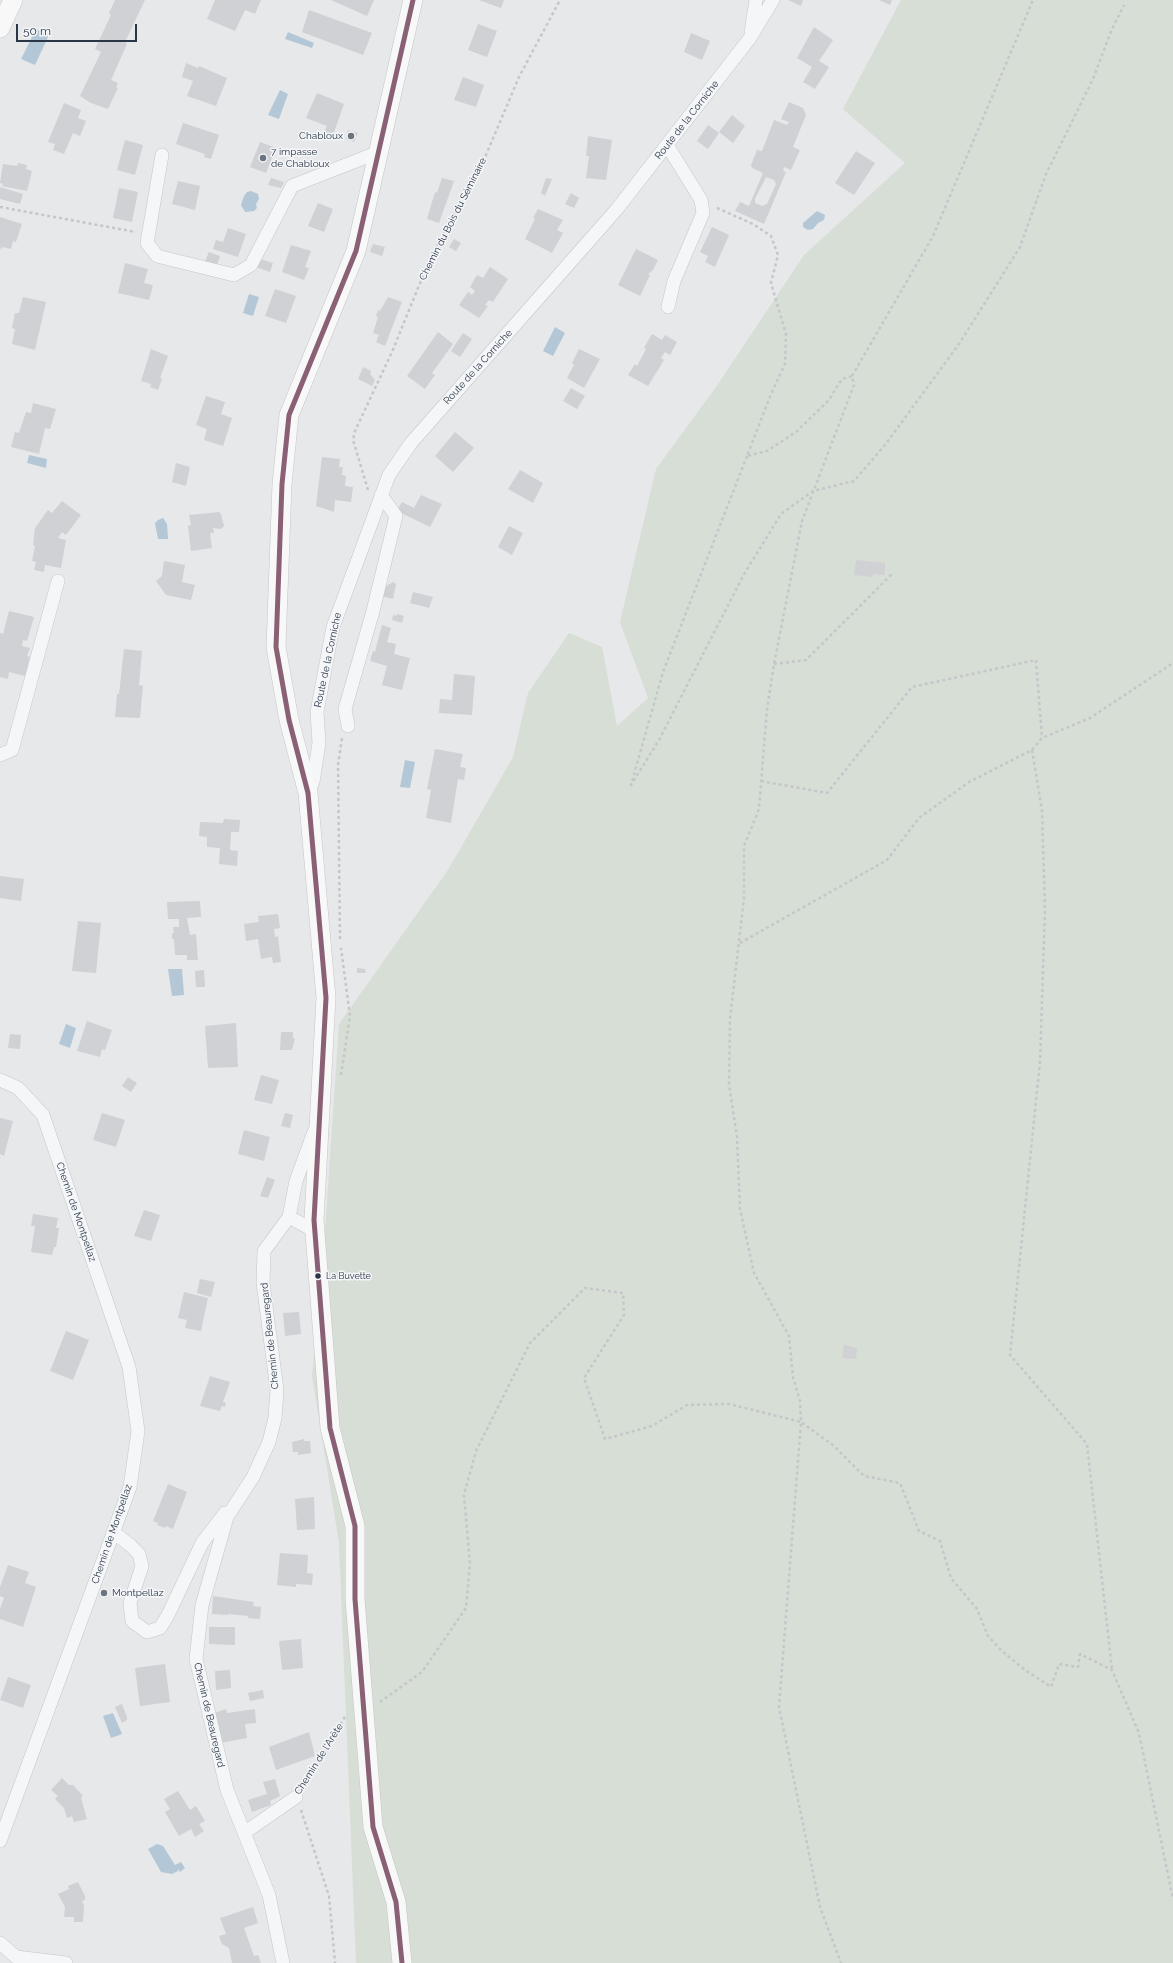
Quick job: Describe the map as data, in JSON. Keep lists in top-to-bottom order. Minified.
{"streets":{"street":["Route de la Corniche","Chemin de Montpellaz","Chemin de Beauregard","Chemin de l'Arête"],"path":["Chemin du Bois du Séminaire"]},"crossings":[["Route de la Corniche","Chemin du Bois du Séminaire"],["Chemin de Beauregard","Chemin de l'Arête"]],"places":["Chabloux","7 impasse de Chabloux","La Buvette","Montpellaz"],"scale_bar":"50 m"}
